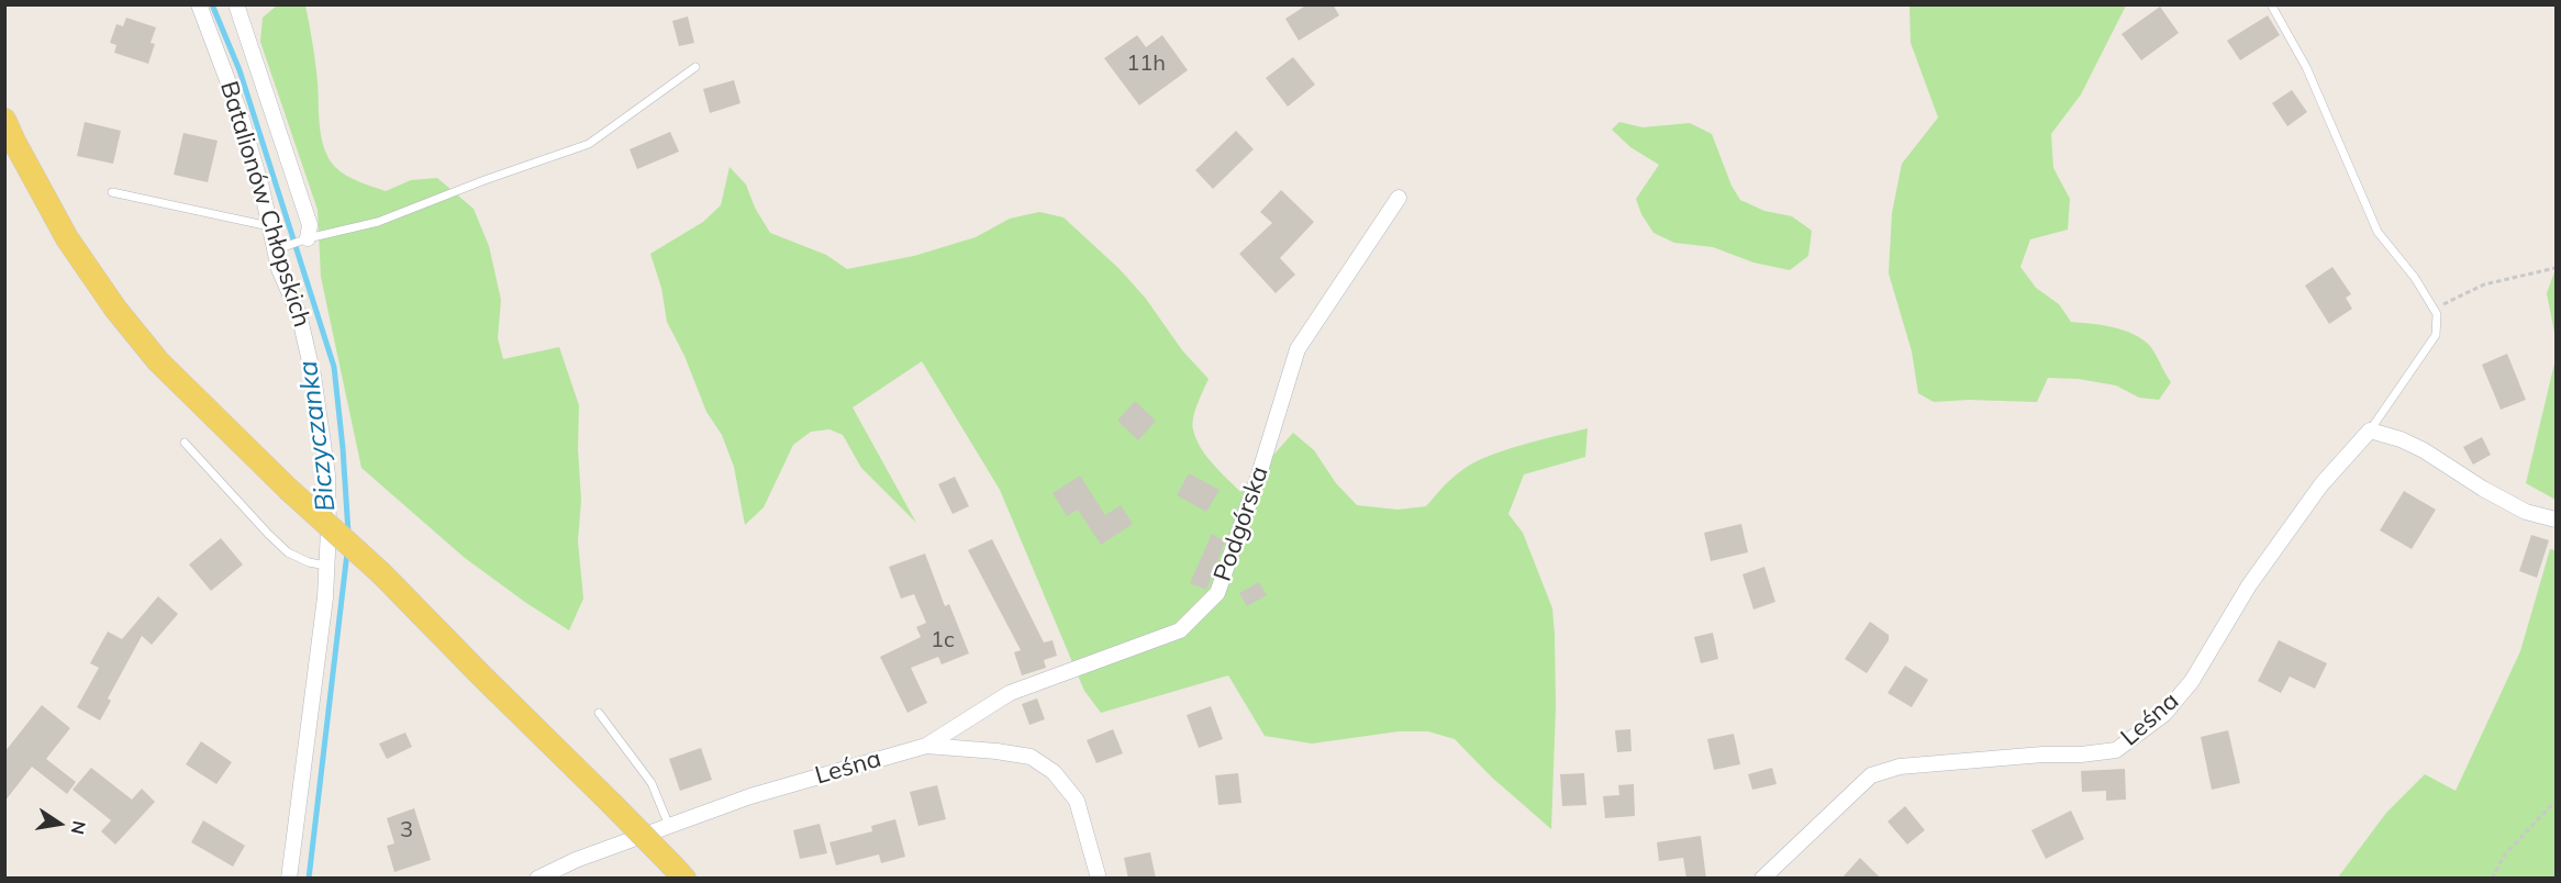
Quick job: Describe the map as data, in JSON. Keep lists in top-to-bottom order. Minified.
{"streets":{"street":["Batalionów Chłopskich","Podgórska","Leśna"]},"crossings":[["Podgórska","Leśna"]],"water":["Biczyczanka"],"house_numbers":["11h","1c","3"],"north":"right"}
